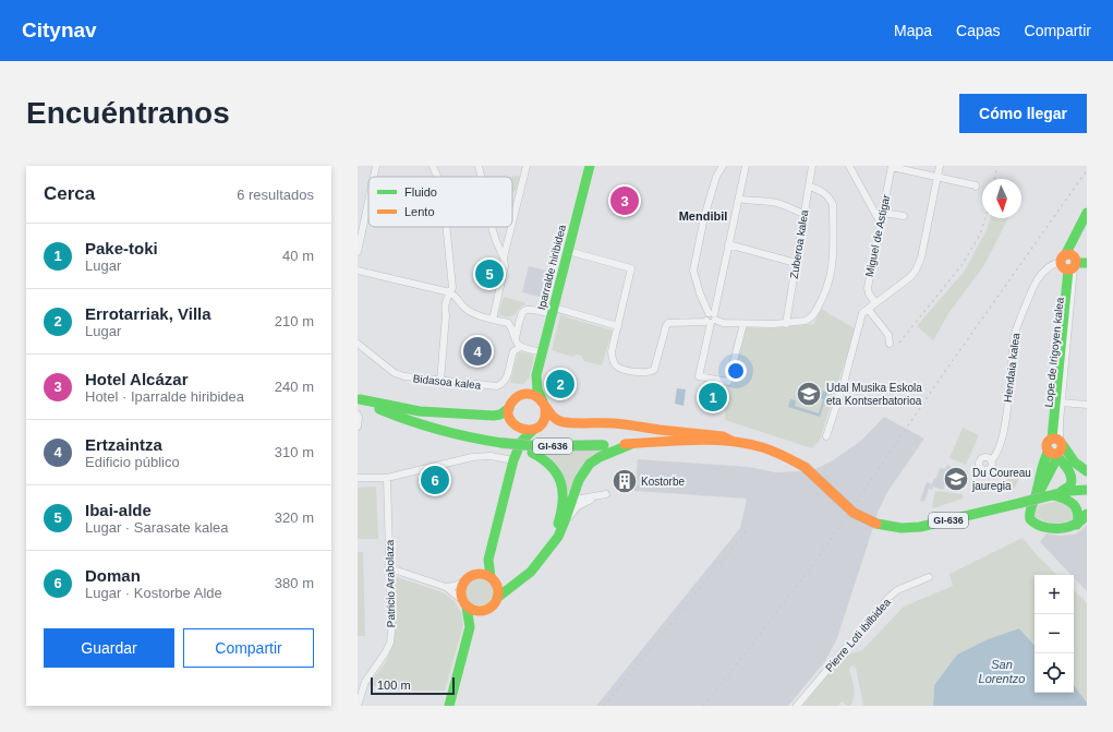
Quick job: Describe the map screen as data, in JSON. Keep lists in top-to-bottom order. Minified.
{"streets":{"main road":["Iparralde hiribidea","Lope de Irigoyen kalea","GI-636"],"street":["Miguel de Astigar","Zuberoa kalea","Hendaia kalea","Bidasoa kalea","Patricio Arabolaza","Pierre Loti ibilbidea"]},"districts":["Mendibil"],"water":["San Lorentzo"],"places":{"school or university":["Udal Musika Eskola eta Kontserbatorioa","Du Coureau jauregia"],"building":["Kostorbe"]},"legend":["Fluido","Lento"],"scale_bar":"100 m","north":"bottom","page":{"header":"Citynav","nav":["Mapa","Capas","Compartir"],"buttons":["Cómo llegar",["Guardar","Compartir"]],"title":"Encuéntranos","heading":["Cerca","6 resultados"],"pins":["3","5","4","2","1","6"],"list":[{"mark":"1","name":"Pake-toki","note":"Lugar","value":"40 m"},{"mark":"2","name":"Errotarriak, Villa","note":"Lugar","value":"210 m"},{"mark":"3","name":"Hotel Alcázar","note":"Hotel · Iparralde hiribidea","value":"240 m"},{"mark":"4","name":"Ertzaintza","note":"Edificio público","value":"310 m"},{"mark":"5","name":"Ibai-alde","note":"Lugar · Sarasate kalea","value":"320 m"},{"mark":"6","name":"Doman","note":"Lugar · Kostorbe Alde","value":"380 m"}],"map_buttons":["+","−"],"scale":"100 m"}}
